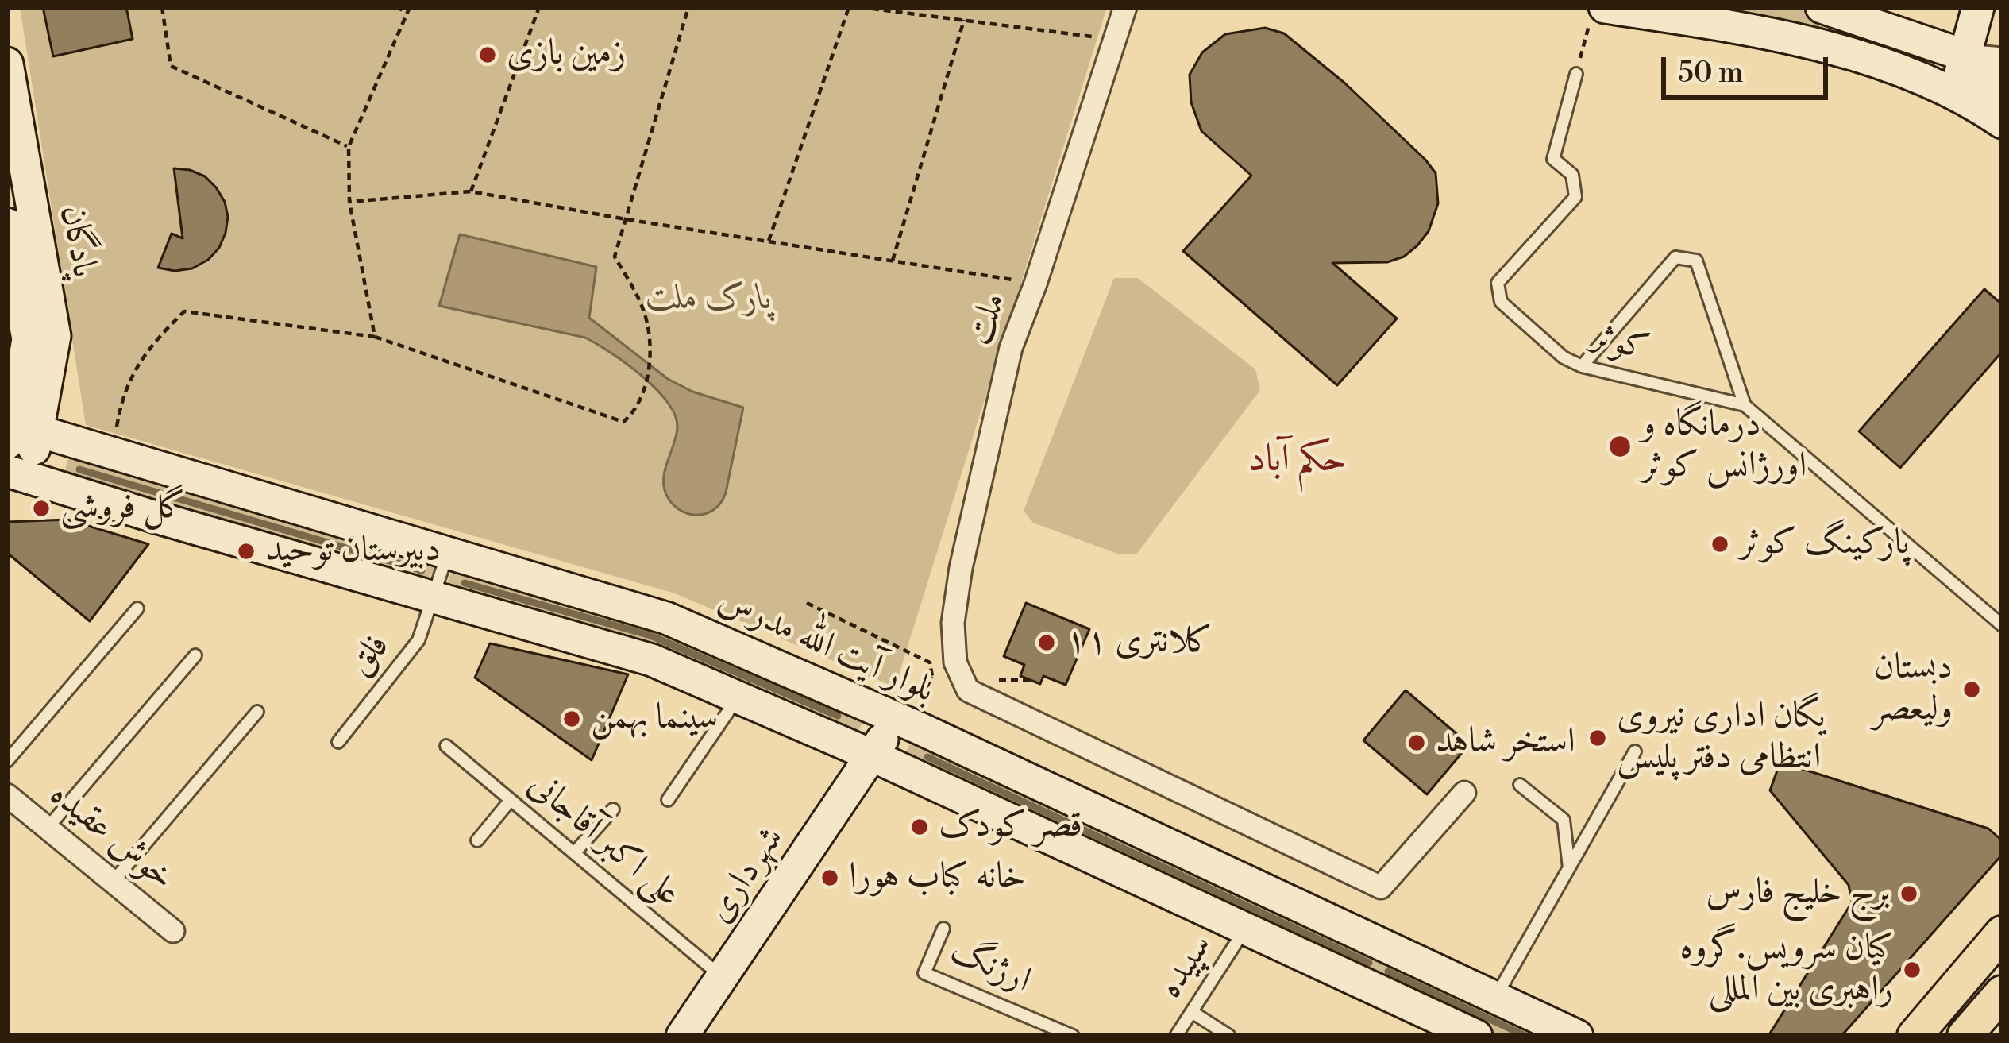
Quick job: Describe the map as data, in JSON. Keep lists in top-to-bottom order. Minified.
{"streets":{"main road":["پادگان","بلوار آیت الله مدرس","شهرداری"],"street":["ملت","خوش عقیده"],"lane":["کوثر","فلق","علی اکبر آقاجانی","ارژنگ","سپیده"]},"crossings":[["پادگان","بلوار آیت الله مدرس"],["بلوار آیت الله مدرس","فلق"],["بلوار آیت الله مدرس","شهرداری"],["علی اکبر آقاجانی","شهرداری"]],"districts":["حکم آباد"],"parks":["پارک ملت"],"places":["زمین بازی","درمانگاه و اورژانس کوثر","گل فروشی","پارکینگ کوثر","دبیرستان توحید","کلانتری ۱۱","دبستان ولیعصر","سینما بهمن","یگان اداری نیروی انتظامی دفتر پلیس","استخر شاهد","قصر کودک","خانه کباب هورا","برج خلیج فارس","کیان سرویس.گروه راهبری بین المللی"],"scale_bar":"50 m"}
